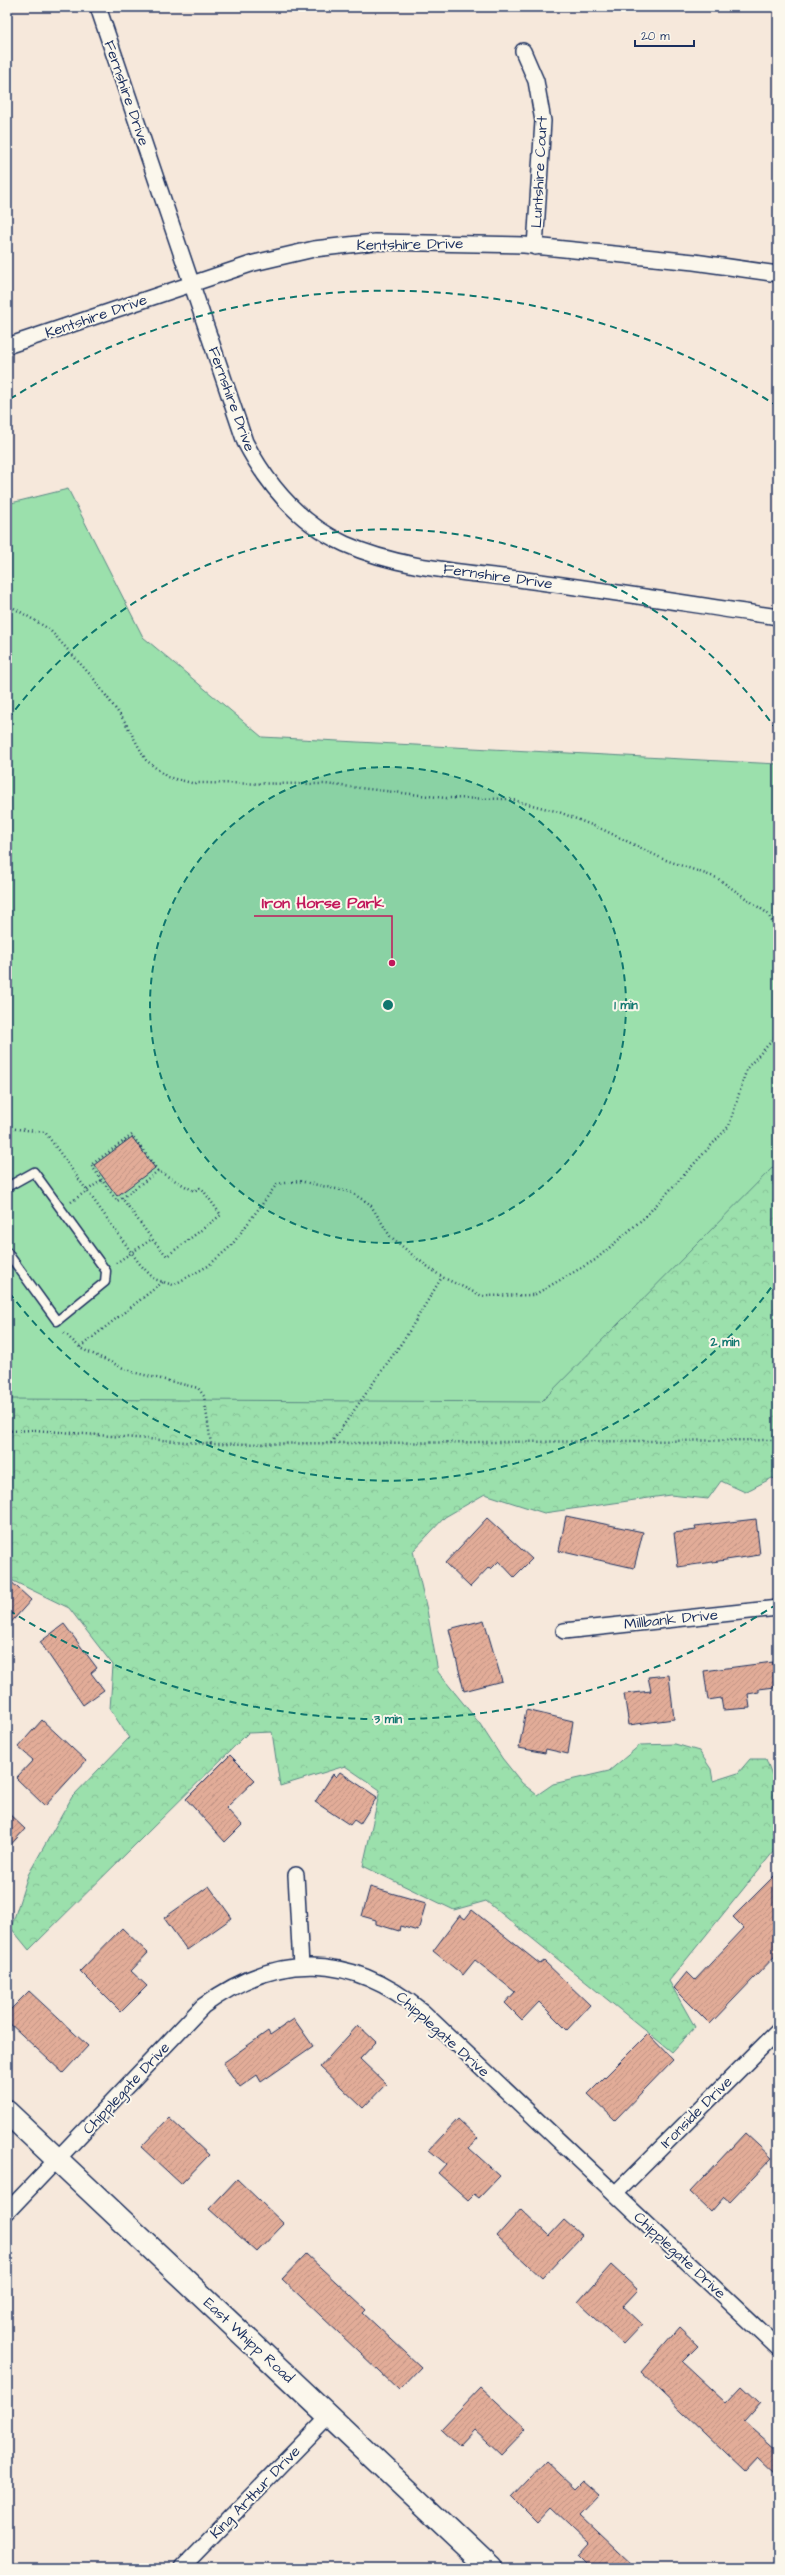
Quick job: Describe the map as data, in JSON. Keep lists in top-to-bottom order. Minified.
{"streets":{"main road":["East Whipp Road"],"street":["Fernshire Drive","Luntshire Court","Kentshire Drive","Millbank Drive","Chipplegate Drive","Ironside Drive","King Arthur Drive"]},"crossings":[["Fernshire Drive","Kentshire Drive"],["Luntshire Court","Kentshire Drive"],["Chipplegate Drive","Ironside Drive"],["Chipplegate Drive","East Whipp Road"],["East Whipp Road","King Arthur Drive"]],"places":["Iron Horse Park"],"scale_bar":"20 m","rings":["1 min","2 min","3 min"]}
